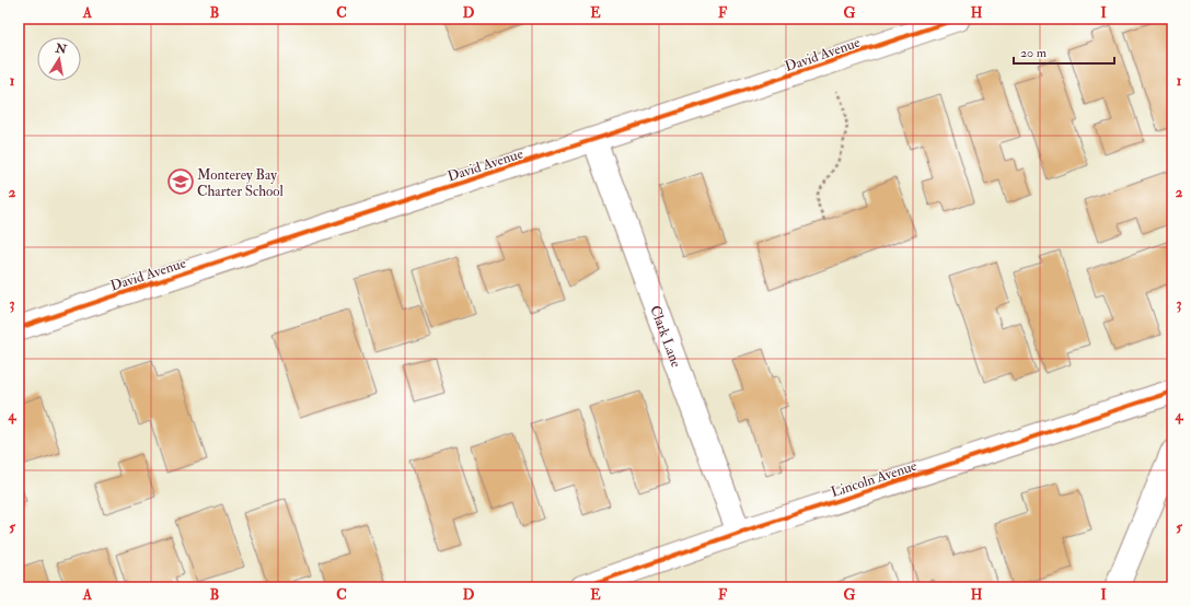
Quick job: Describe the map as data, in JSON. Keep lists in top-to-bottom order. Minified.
{"streets":{"street":["David Avenue","Clark Lane","Lincoln Avenue"]},"crossings":[["David Avenue","Clark Lane"],["Clark Lane","Lincoln Avenue"]],"places":{"school or university":["Monterey Bay Charter School"]},"scale_bar":"20 m","north":"top","grid":{"columns":["A","B","C","D","E","F","G","H","I"],"rows":["1","2","3","4","5"]}}
